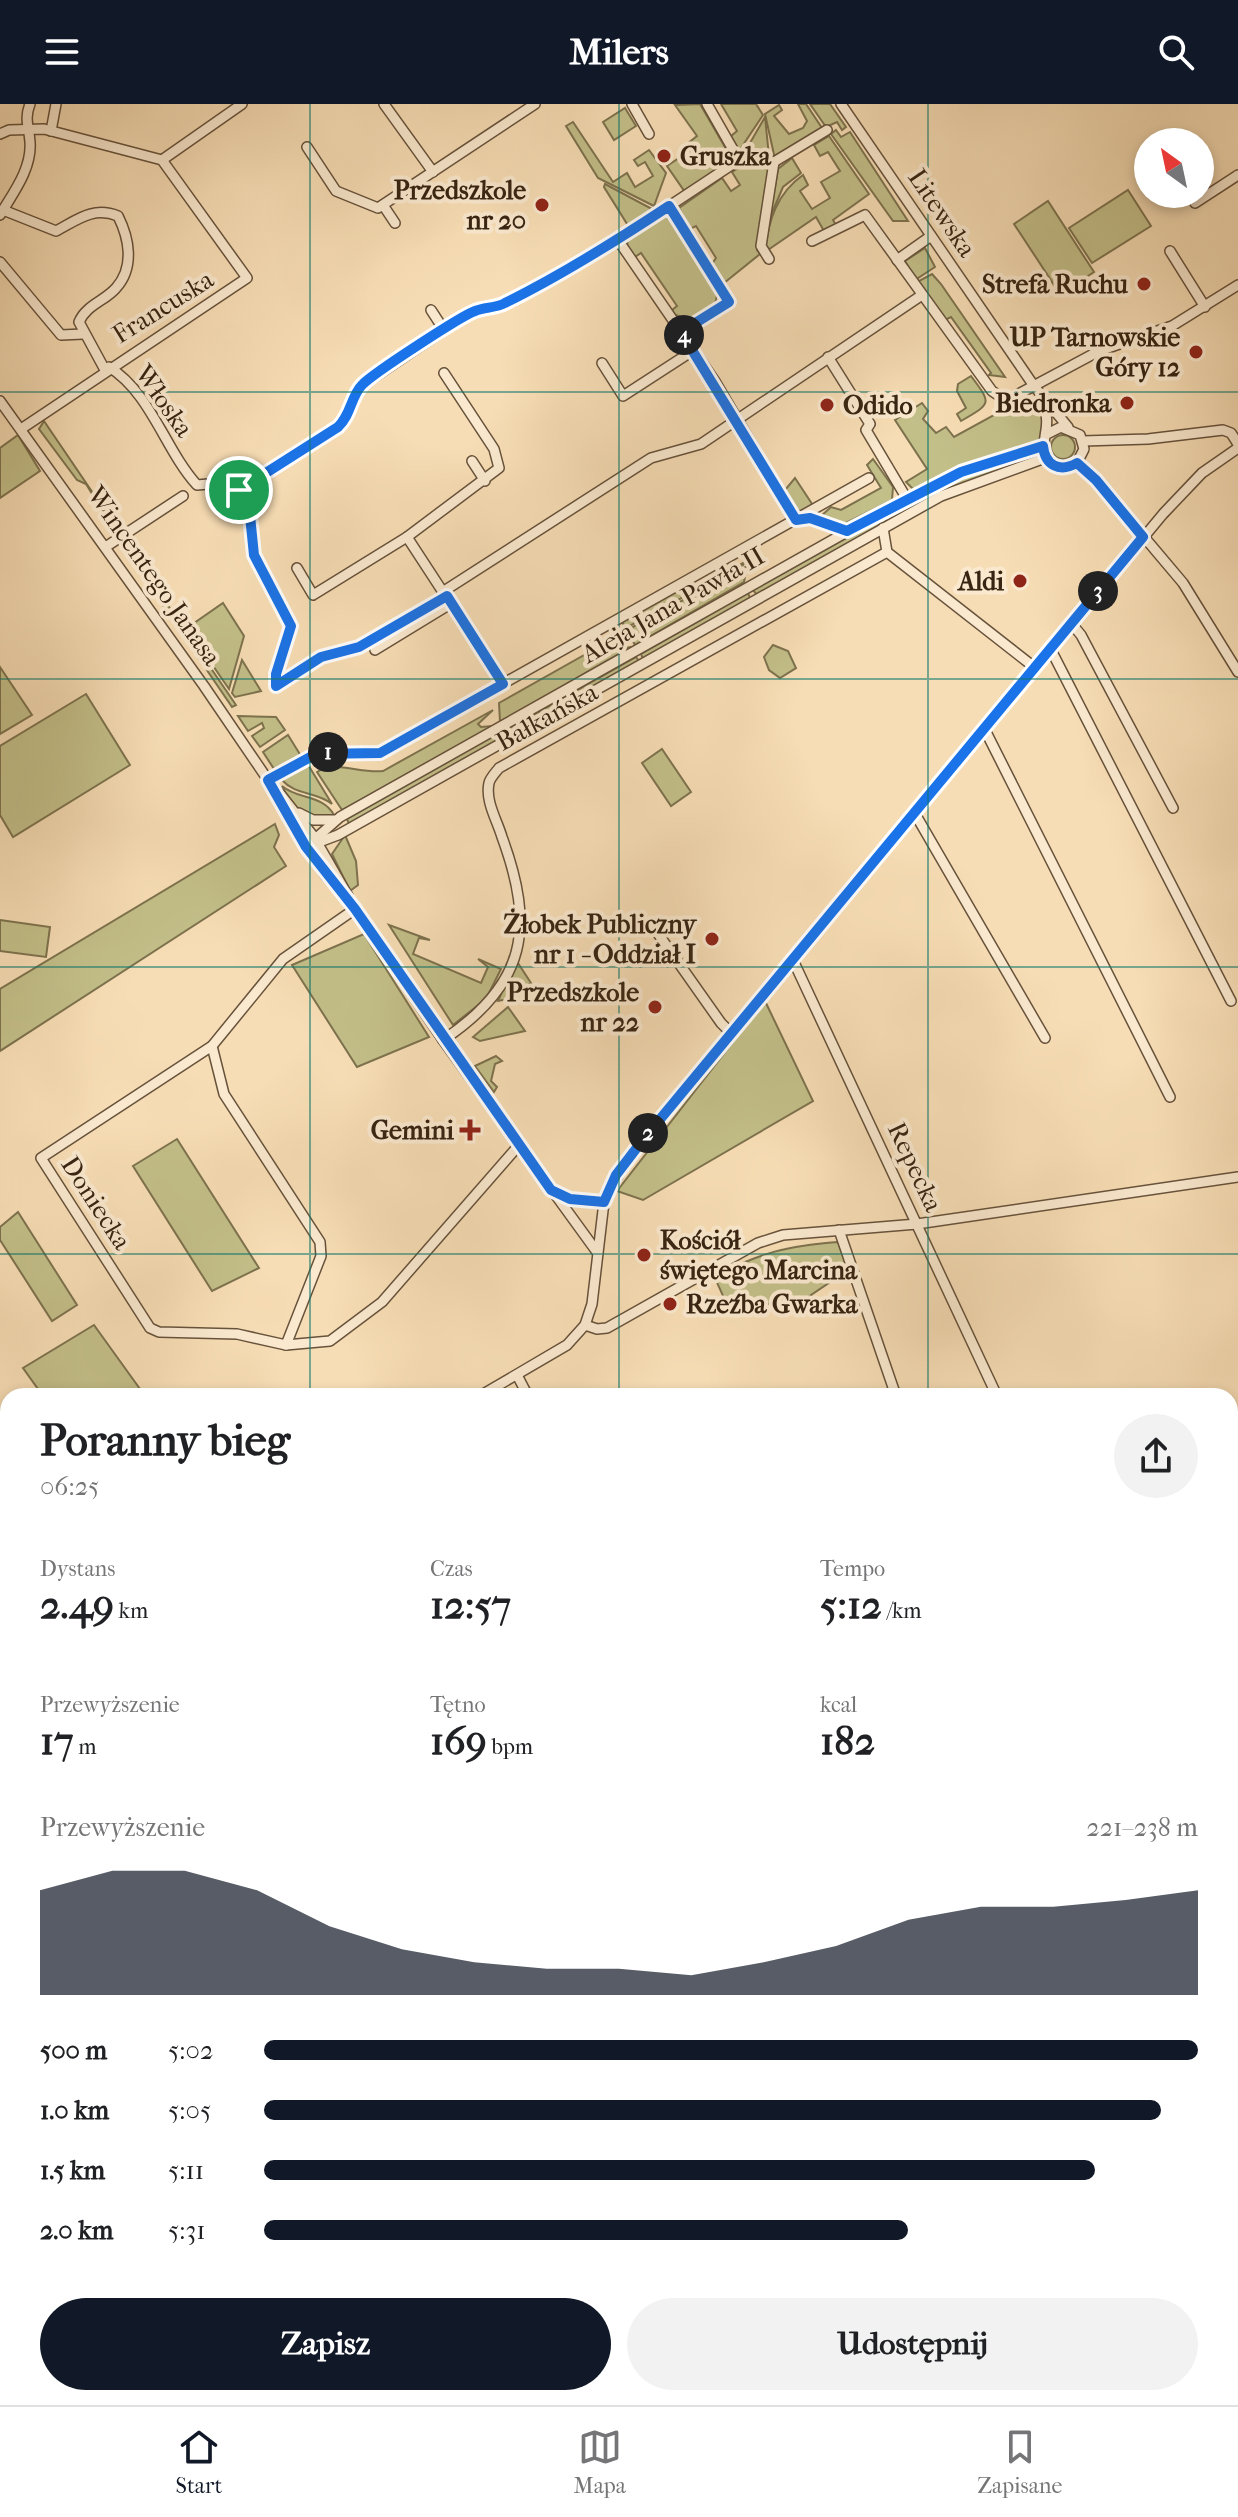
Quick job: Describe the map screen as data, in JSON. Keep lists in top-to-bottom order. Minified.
{"streets":{"street":["Litewska","Francuska","Włoska","Wincentego Janasa","Aleja Jana Pawła II","Bałkańska","Repecka","Doniecka"]},"crossings":[["Litewska","Aleja Jana Pawła II"],["Francuska","Włoska"],["Francuska","Wincentego Janasa"],["Wincentego Janasa","Aleja Jana Pawła II"],["Wincentego Janasa","Bałkańska"],["Wincentego Janasa","Doniecka"]],"places":{"other":["Gruszka","Przedszkole nr 20","Strefa Ruchu","UP Tarnowskie Góry 12","Biedronka","Odido","Aldi","Żłobek Publiczny nr 1 - Oddział I","Przedszkole nr 22","Kościół świętego Marcina","Rzeźba Gwarka"],"health":["Gemini"]},"north":"top left","page":{"header":"Milers","pins":["4","3","1","2"],"heading":["Poranny bieg","06:25"],"stats":[["Dystans","2.49 km"],["Czas","12:57"],["Tempo","5:12 /km"],["Przewyższenie","17 m"],["Tętno","169 bpm"],["kcal","182"]],"chart":["Przewyższenie","221–238 m"],"list":[{"name":"500 m","note":"5:02"},{"name":"1.0 km","note":"5:05"},{"name":"1.5 km","note":"5:11"},{"name":"2.0 km","note":"5:31"}],"buttons":["Zapisz","Udostępnij"],"tabs":["Start","Mapa","Zapisane"]}}
